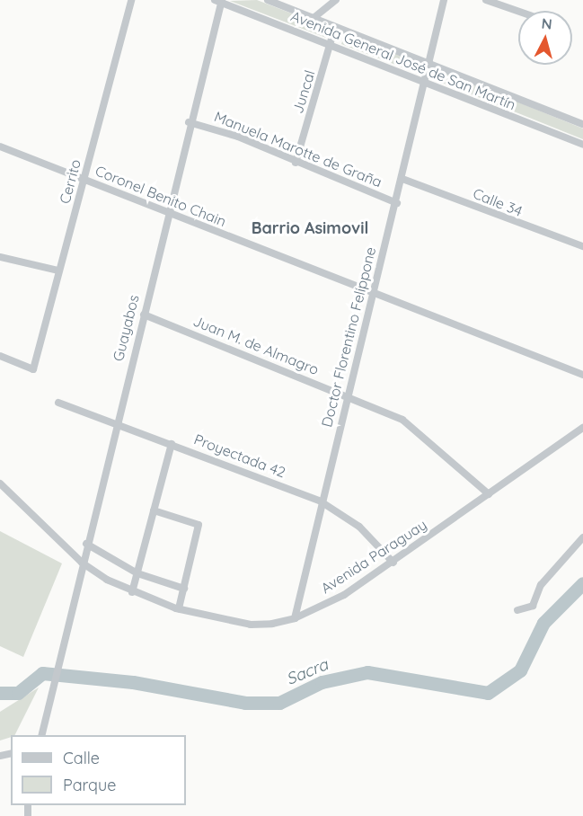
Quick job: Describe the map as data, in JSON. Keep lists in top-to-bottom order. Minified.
{"streets":{"street":["Avenida General José de San Martín","Juncal","Manuela Marotte de Graña","Cerrito","Coronel Benito Chain","Calle 34","Guayabos","Doctor Florentino Felippone","Juan M. de Almagro","Proyectada 42","Avenida Paraguay"]},"crossings":[["Avenida General José de San Martín","Juncal"],["Avenida General José de San Martín","Guayabos"],["Avenida General José de San Martín","Doctor Florentino Felippone"],["Juncal","Manuela Marotte de Graña"],["Manuela Marotte de Graña","Guayabos"],["Manuela Marotte de Graña","Doctor Florentino Felippone"],["Cerrito","Coronel Benito Chain"],["Coronel Benito Chain","Guayabos"],["Coronel Benito Chain","Doctor Florentino Felippone"],["Calle 34","Doctor Florentino Felippone"],["Guayabos","Juan M. de Almagro"],["Guayabos","Proyectada 42"],["Guayabos","Avenida Paraguay"],["Doctor Florentino Felippone","Juan M. de Almagro"],["Doctor Florentino Felippone","Proyectada 42"],["Doctor Florentino Felippone","Avenida Paraguay"],["Juan M. de Almagro","Avenida Paraguay"],["Proyectada 42","Avenida Paraguay"]],"districts":["Barrio Asimovil"],"water":["Sacra"],"legend":["Calle","Parque"],"north":"top"}
